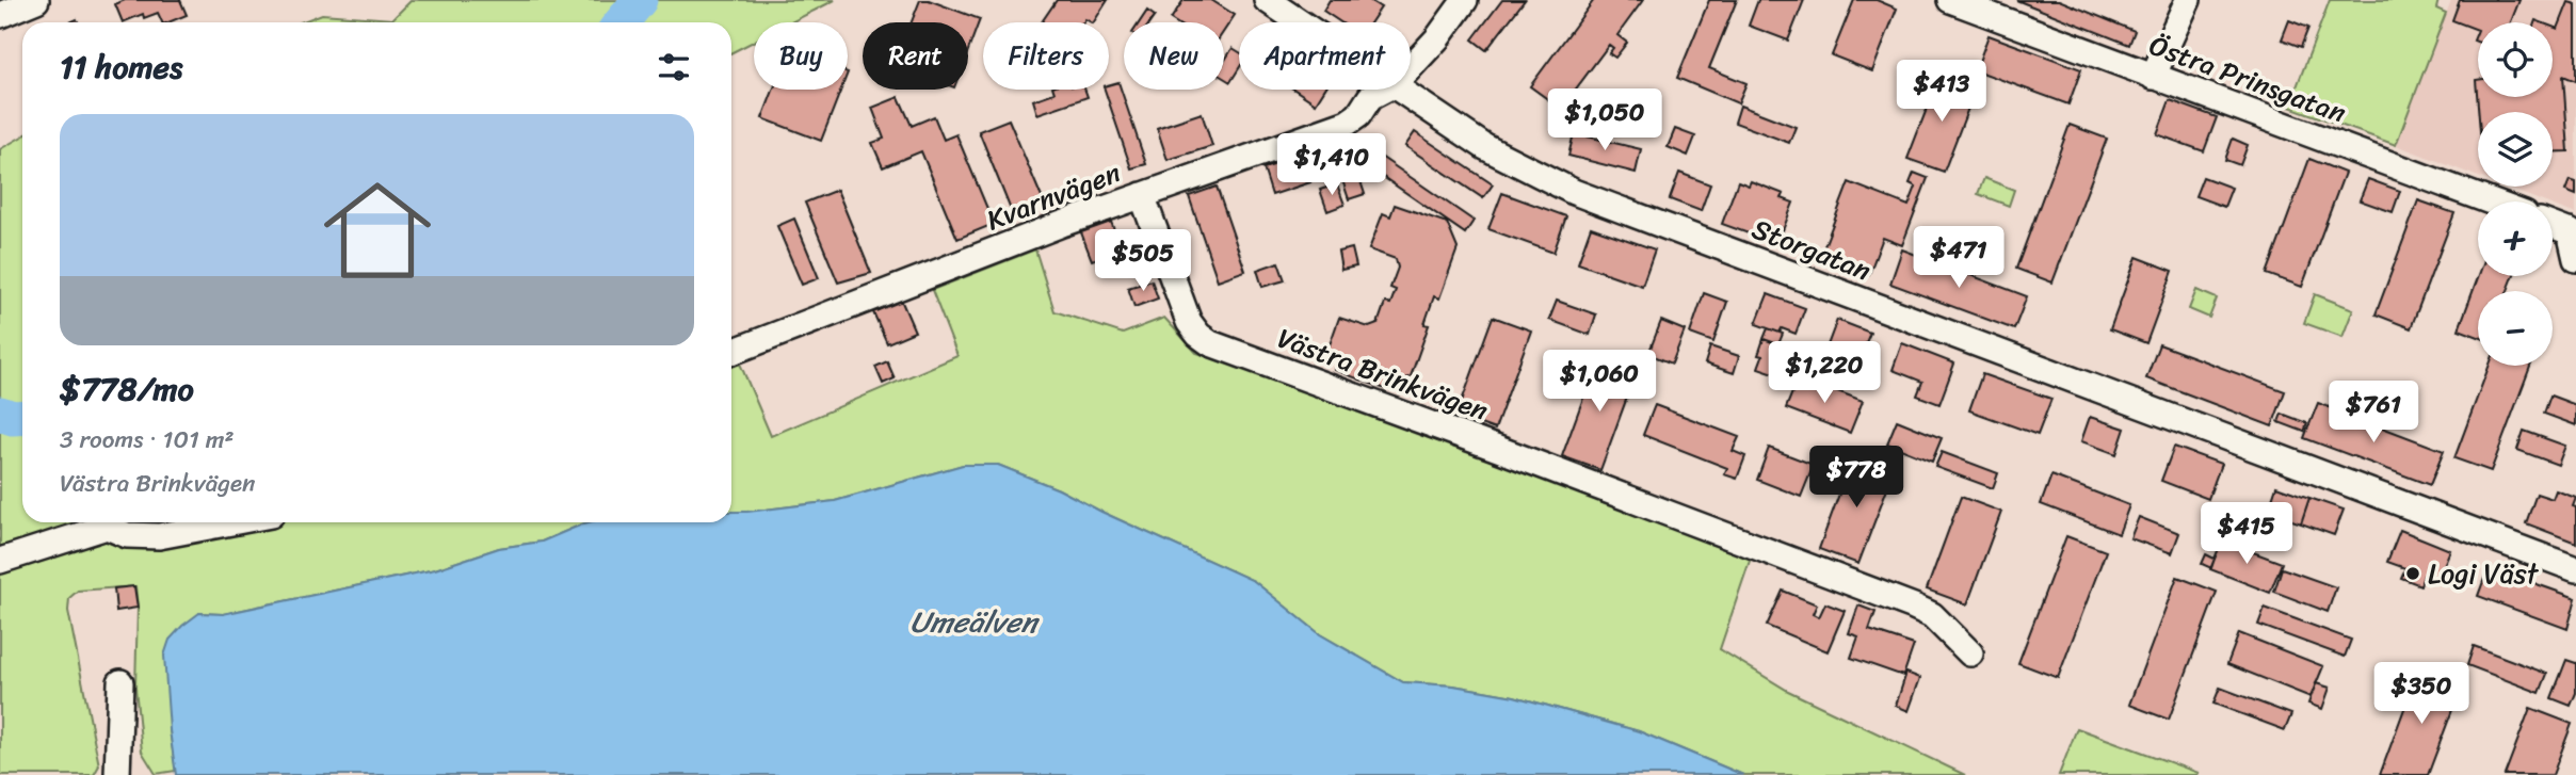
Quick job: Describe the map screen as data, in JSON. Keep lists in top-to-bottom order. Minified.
{"streets":{"street":["Östra Prinsgatan","Kvarnvägen","Storgatan","Västra Brinkvägen"]},"crossings":[["Kvarnvägen","Västra Brinkvägen"]],"water":["Umeälven"],"places":["Logi Väst"],"page":{"map_buttons":["+","−"],"chip":["Buy","Rent","Filters","New","Apartment"],"heading":"11 homes","price":["$413","$1,050","$1,410","$471","$505","$1,220","$1,060","$761","$778","$415","$350"],"list":[{"name":"$778/mo","note":"3 rooms · 101 m² · Västra Brinkvägen"}]}}
